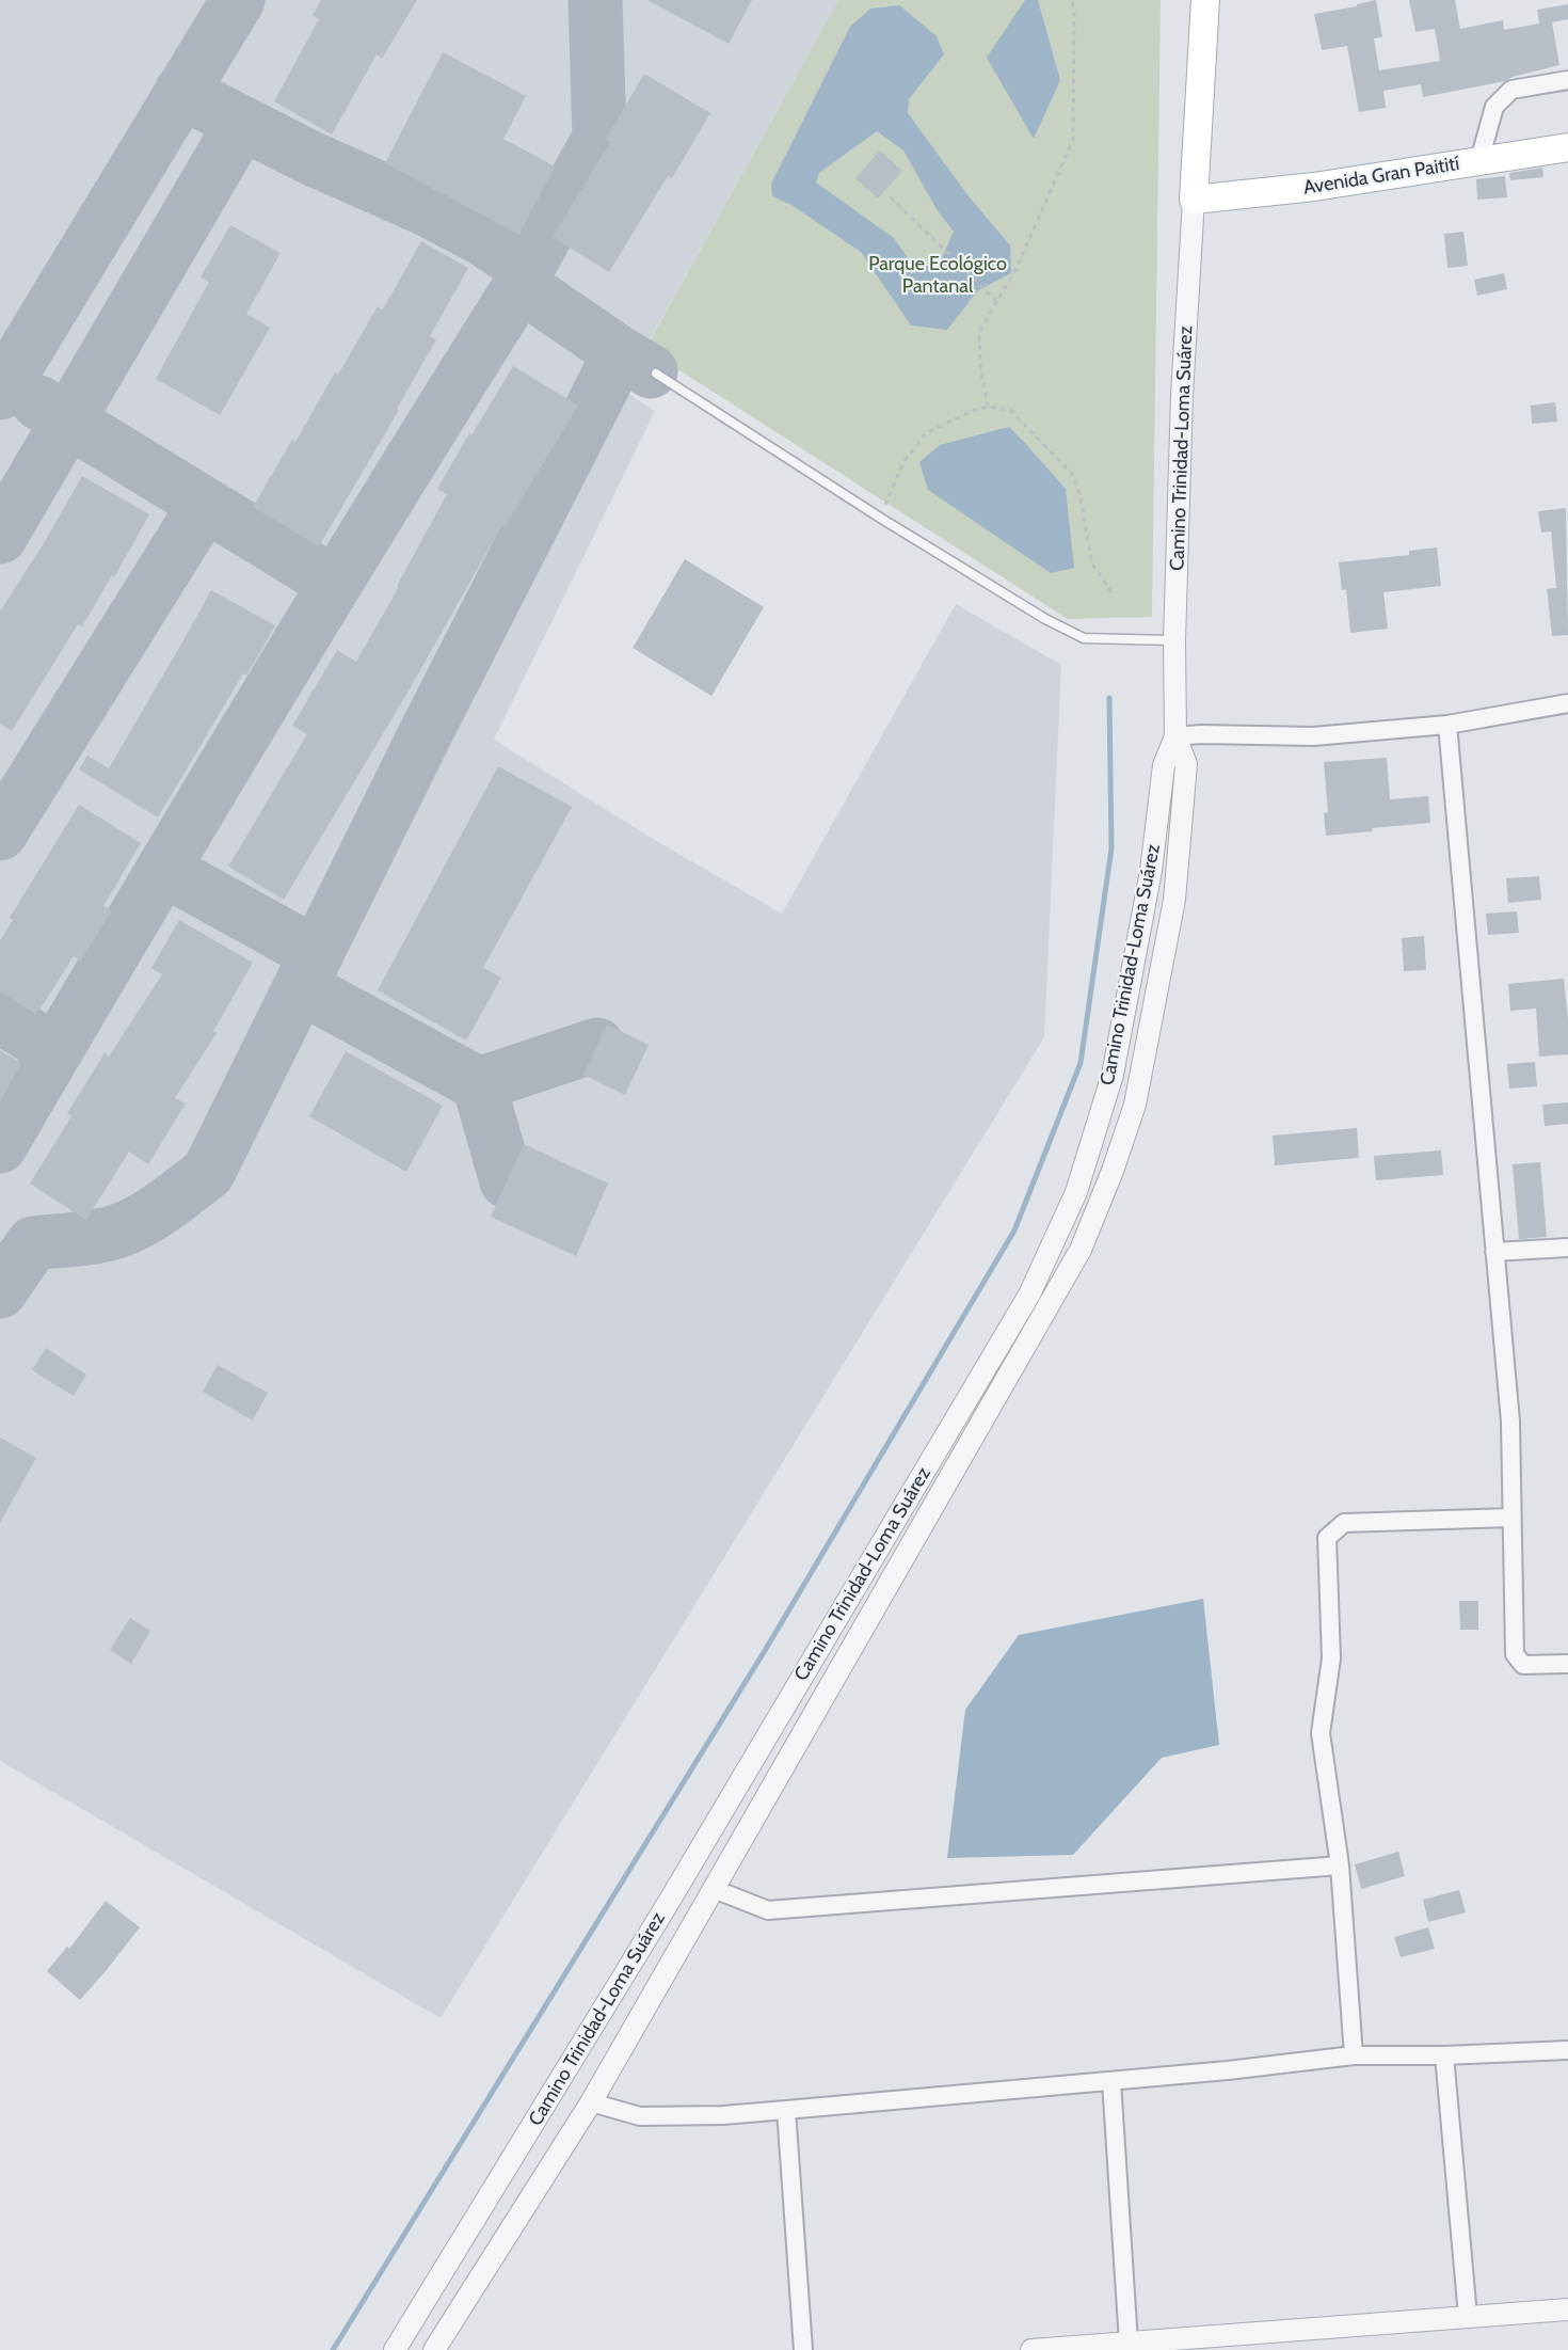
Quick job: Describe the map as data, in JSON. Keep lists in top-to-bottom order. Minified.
{"streets":{"main road":["Avenida Gran Paitití"],"street":["Camino Trinidad-Loma Suárez"]},"crossings":[["Avenida Gran Paitití","Camino Trinidad-Loma Suárez"]],"parks":["Parque Ecológico Pantanal"]}
